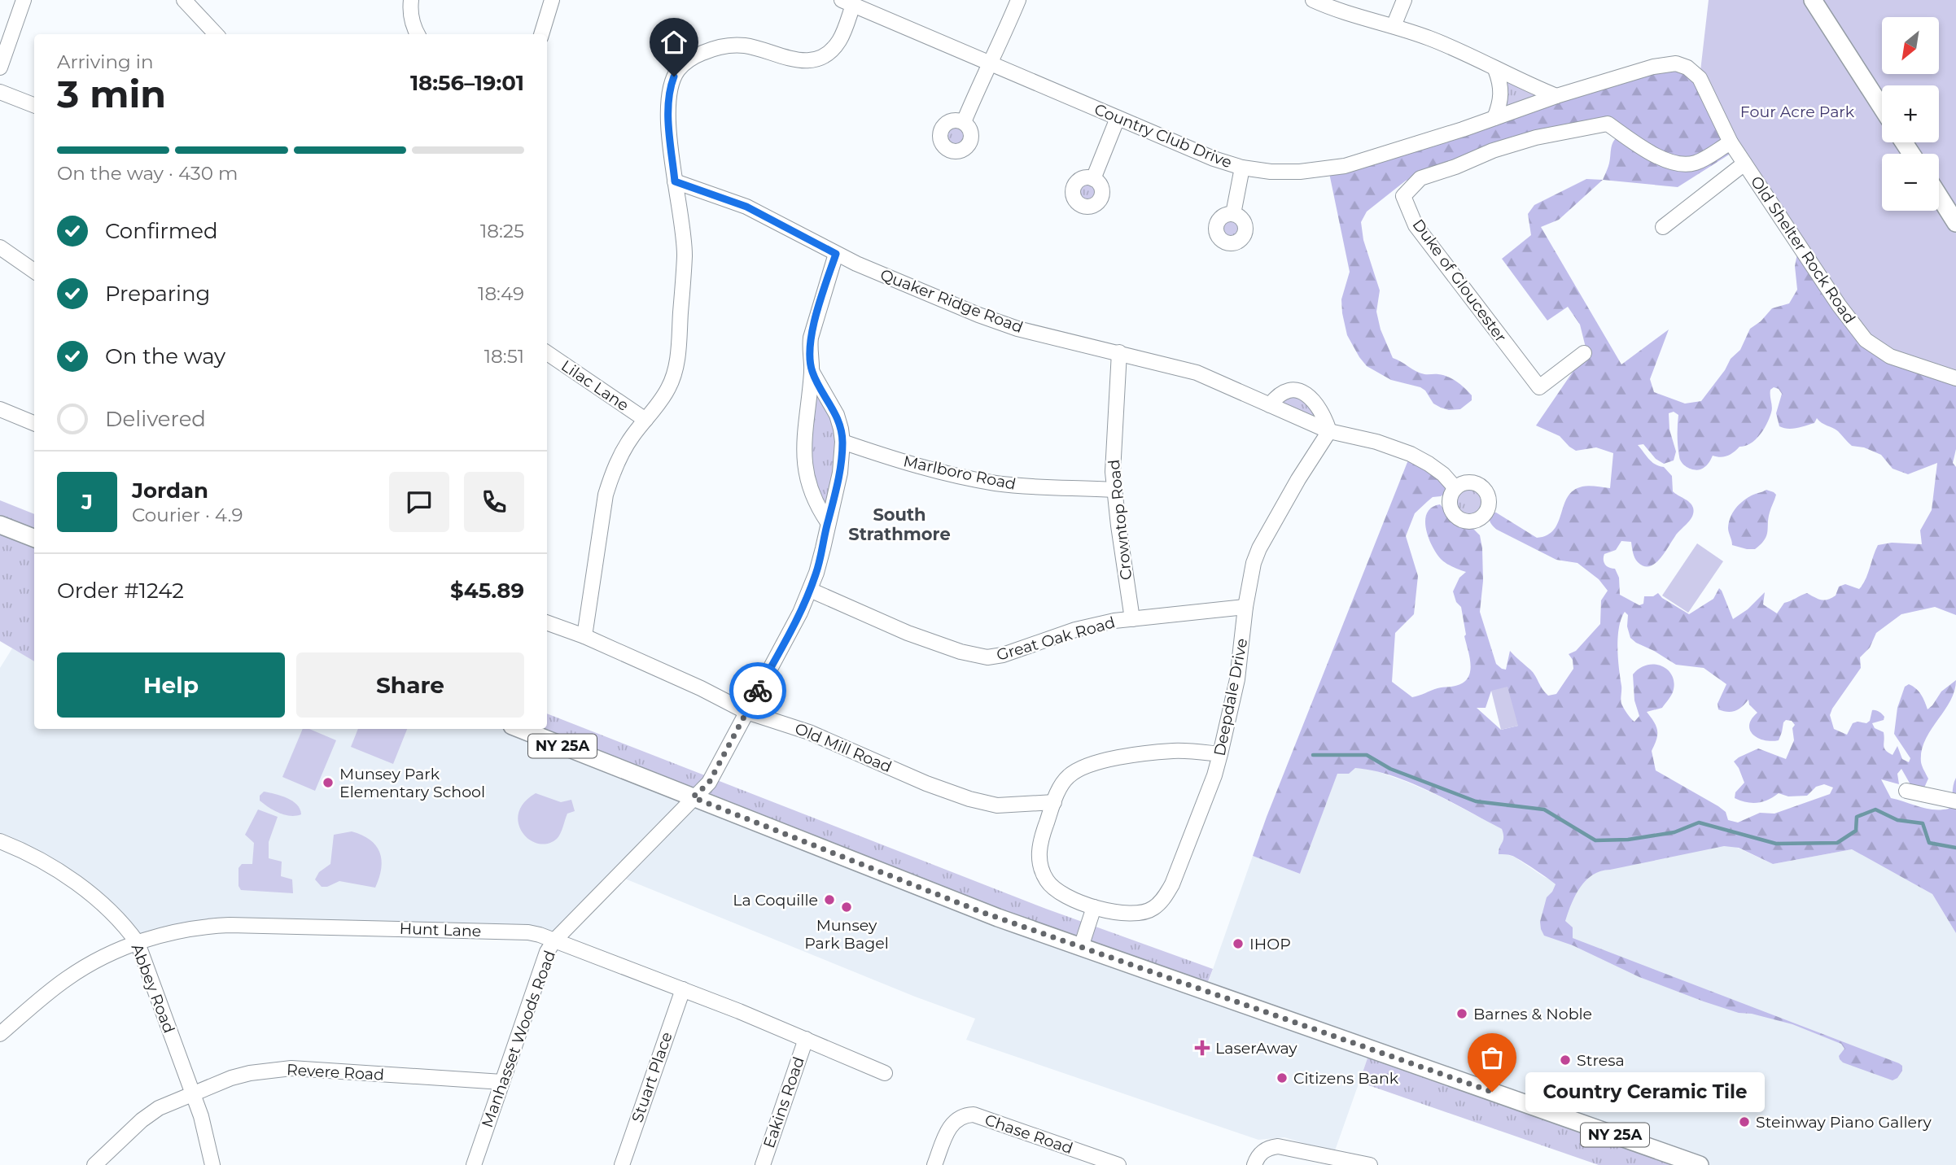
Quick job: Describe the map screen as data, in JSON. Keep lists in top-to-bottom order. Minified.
{"streets":{"main road":["NY 25A"],"street":["Country Club Drive","Old Shelter Rock Road","Duke of Gloucester","Quaker Ridge Road","Lilac Lane","Marlboro Road","Crowntop Road","Great Oak Road","Deepdale Drive","Old Mill Road","Hunt Lane","Abbey Road","Manhasset Woods Road","Revere Road","Stuart Place","Eakins Road","Chase Road"]},"crossings":[["Country Club Drive","Old Shelter Rock Road"],["Old Shelter Rock Road","Duke of Gloucester"],["Quaker Ridge Road","Crowntop Road"],["Quaker Ridge Road","Deepdale Drive"],["Marlboro Road","Crowntop Road"],["Marlboro Road","Manhasset Woods Road"],["Crowntop Road","Great Oak Road"],["Great Oak Road","Deepdale Drive"],["Great Oak Road","Manhasset Woods Road"],["Deepdale Drive","Old Mill Road"],["NY 25A","Manhasset Woods Road"],["Old Mill Road","Manhasset Woods Road"],["Hunt Lane","Abbey Road"],["Hunt Lane","Manhasset Woods Road"],["Hunt Lane","Stuart Place"],["Hunt Lane","Eakins Road"],["Abbey Road","Revere Road"],["Manhasset Woods Road","Revere Road"]],"districts":["South Strathmore"],"parks":["Four Acre Park"],"places":{"other":["Munsey Park Elementary School","La Coquille","Munsey Park Bagel","IHOP","Barnes & Noble","Stresa","Citizens Bank","Country Ceramic Tile","Steinway Piano Gallery"],"health":["LaserAway"]},"north":"bottom left","page":{"map_buttons":["+","−"],"heading":["3 min","Arriving in","18:56–19:01"],"panel":["Jordan","Courier · 4.9","Order #1242","$45.89"],"bar":"On the way · 430 m","list":[["Confirmed","18:25"],["Preparing","18:49"],["On the way","18:51"],"Delivered"],"round":"J","buttons":["Help","Share"],"bubble":"Country Ceramic Tile"}}
